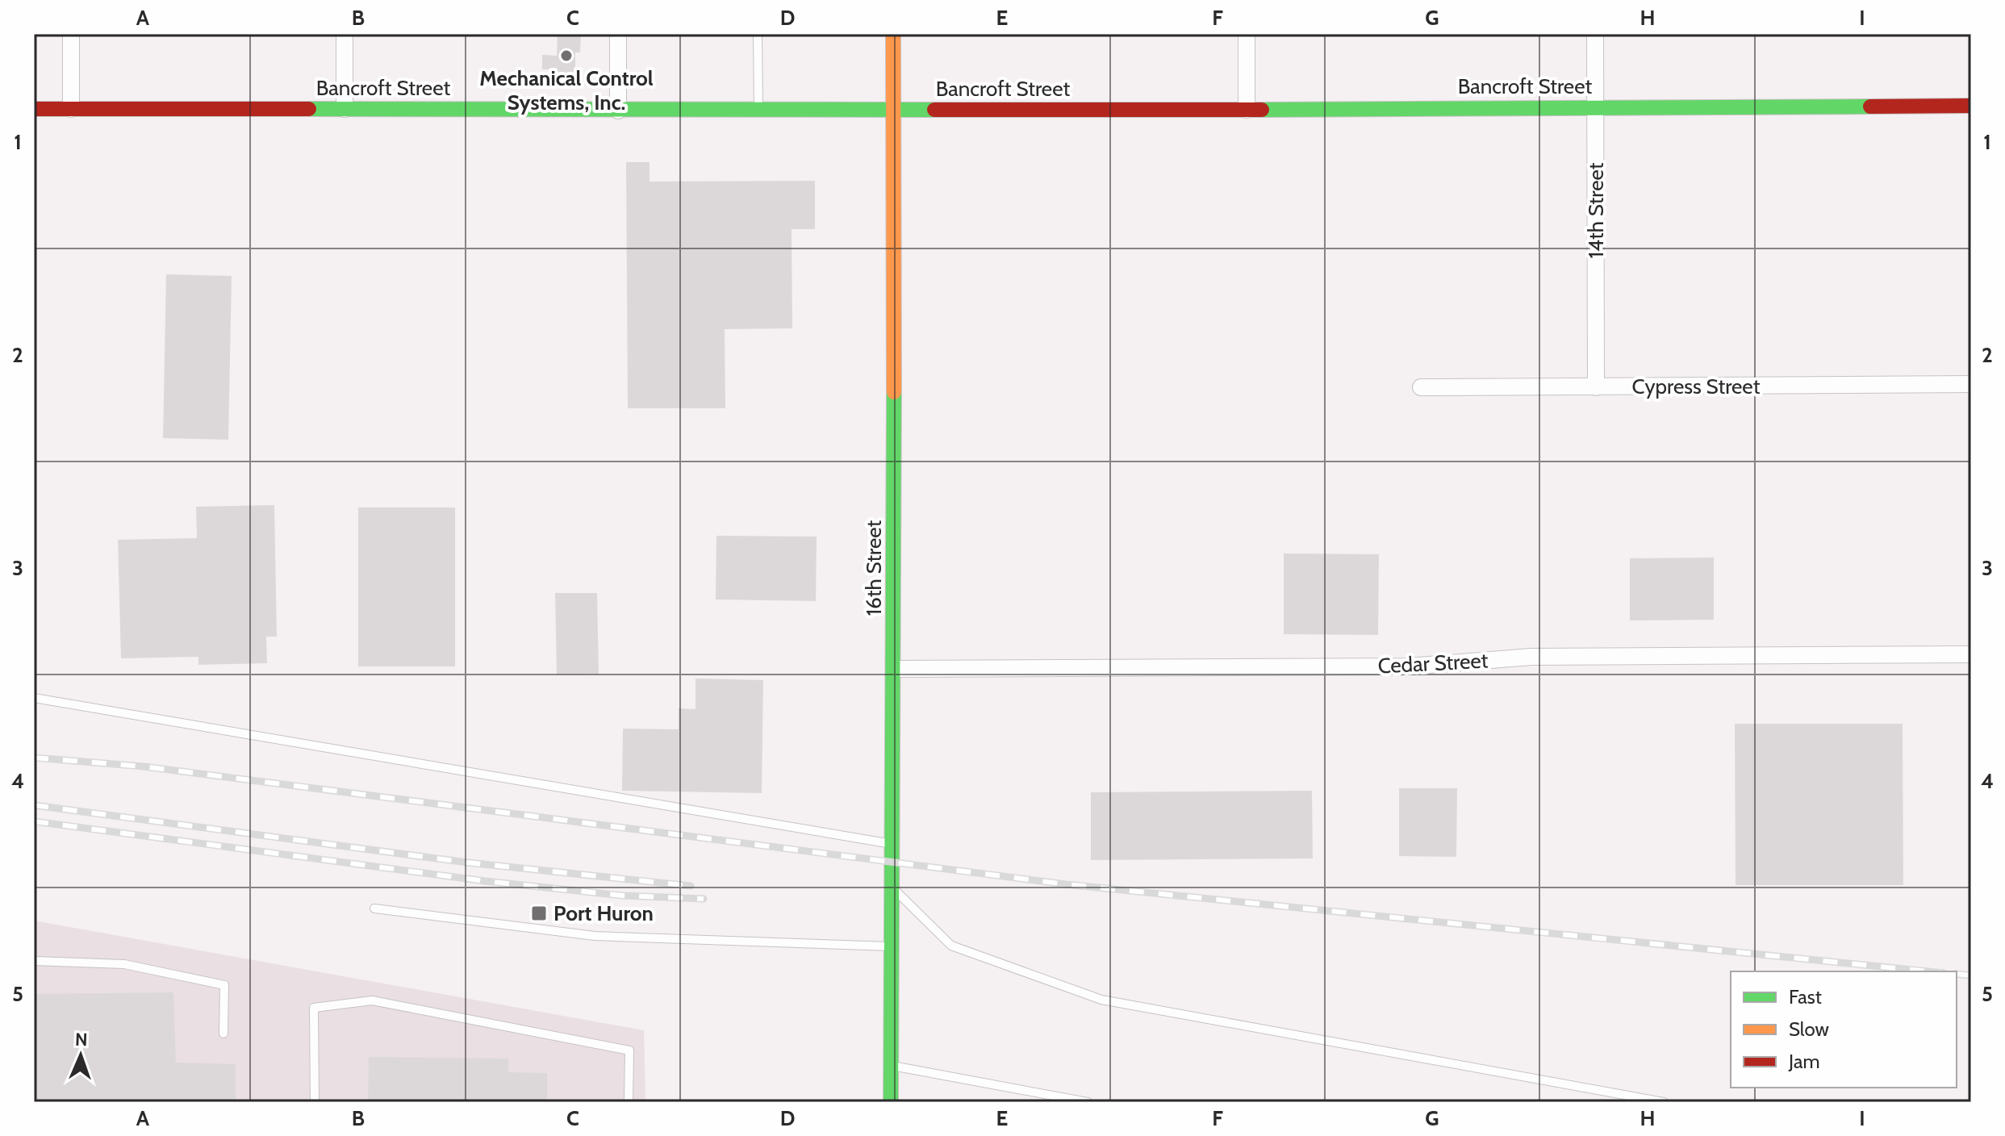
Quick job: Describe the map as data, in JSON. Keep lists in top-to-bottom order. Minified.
{"streets":{"street":["Bancroft Street","14th Street","Cypress Street","16th Street","Cedar Street"]},"crossings":[["Bancroft Street","14th Street"],["Bancroft Street","16th Street"],["14th Street","Cypress Street"],["16th Street","Cedar Street"]],"places":{"other":["Mechanical Control Systems, Inc."],"transit":["Port Huron"]},"legend":["Fast","Slow","Jam"],"north":"top","grid":{"columns":["A","B","C","D","E","F","G","H","I"],"rows":["1","2","3","4","5"]}}
